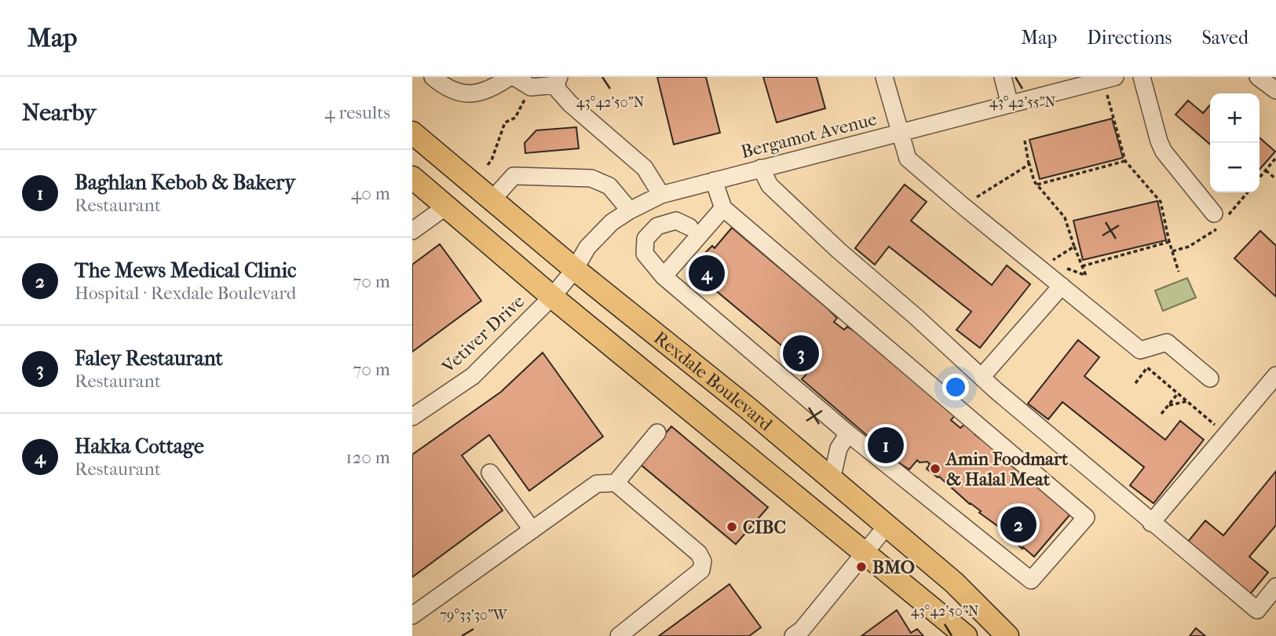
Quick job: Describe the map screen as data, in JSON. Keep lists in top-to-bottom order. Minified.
{"streets":{"main road":["Rexdale Boulevard"],"street":["Bergamot Avenue","Vetiver Drive"]},"crossings":[["Bergamot Avenue","Vetiver Drive"],["Bergamot Avenue","Rexdale Boulevard"],["Vetiver Drive","Rexdale Boulevard"]],"places":["Amin Foodmart & Halal Meat","CIBC","BMO"],"page":{"header":"Map","nav":["Map","Directions","Saved"],"heading":["Nearby","4 results"],"map_buttons":["+","−"],"list":[{"mark":"1","name":"Baghlan Kebob & Bakery","note":"Restaurant","value":"40 m"},{"mark":"2","name":"The Mews Medical Clinic","note":"Hospital · Rexdale Boulevard","value":"70 m"},{"mark":"3","name":"Faley Restaurant","note":"Restaurant","value":"70 m"},{"mark":"4","name":"Hakka Cottage","note":"Restaurant","value":"120 m"}],"pins":["4","3","1","2"]},"coordinates":["43°42'50\"N","43°42'55\"N","79°33'30\"W"]}
